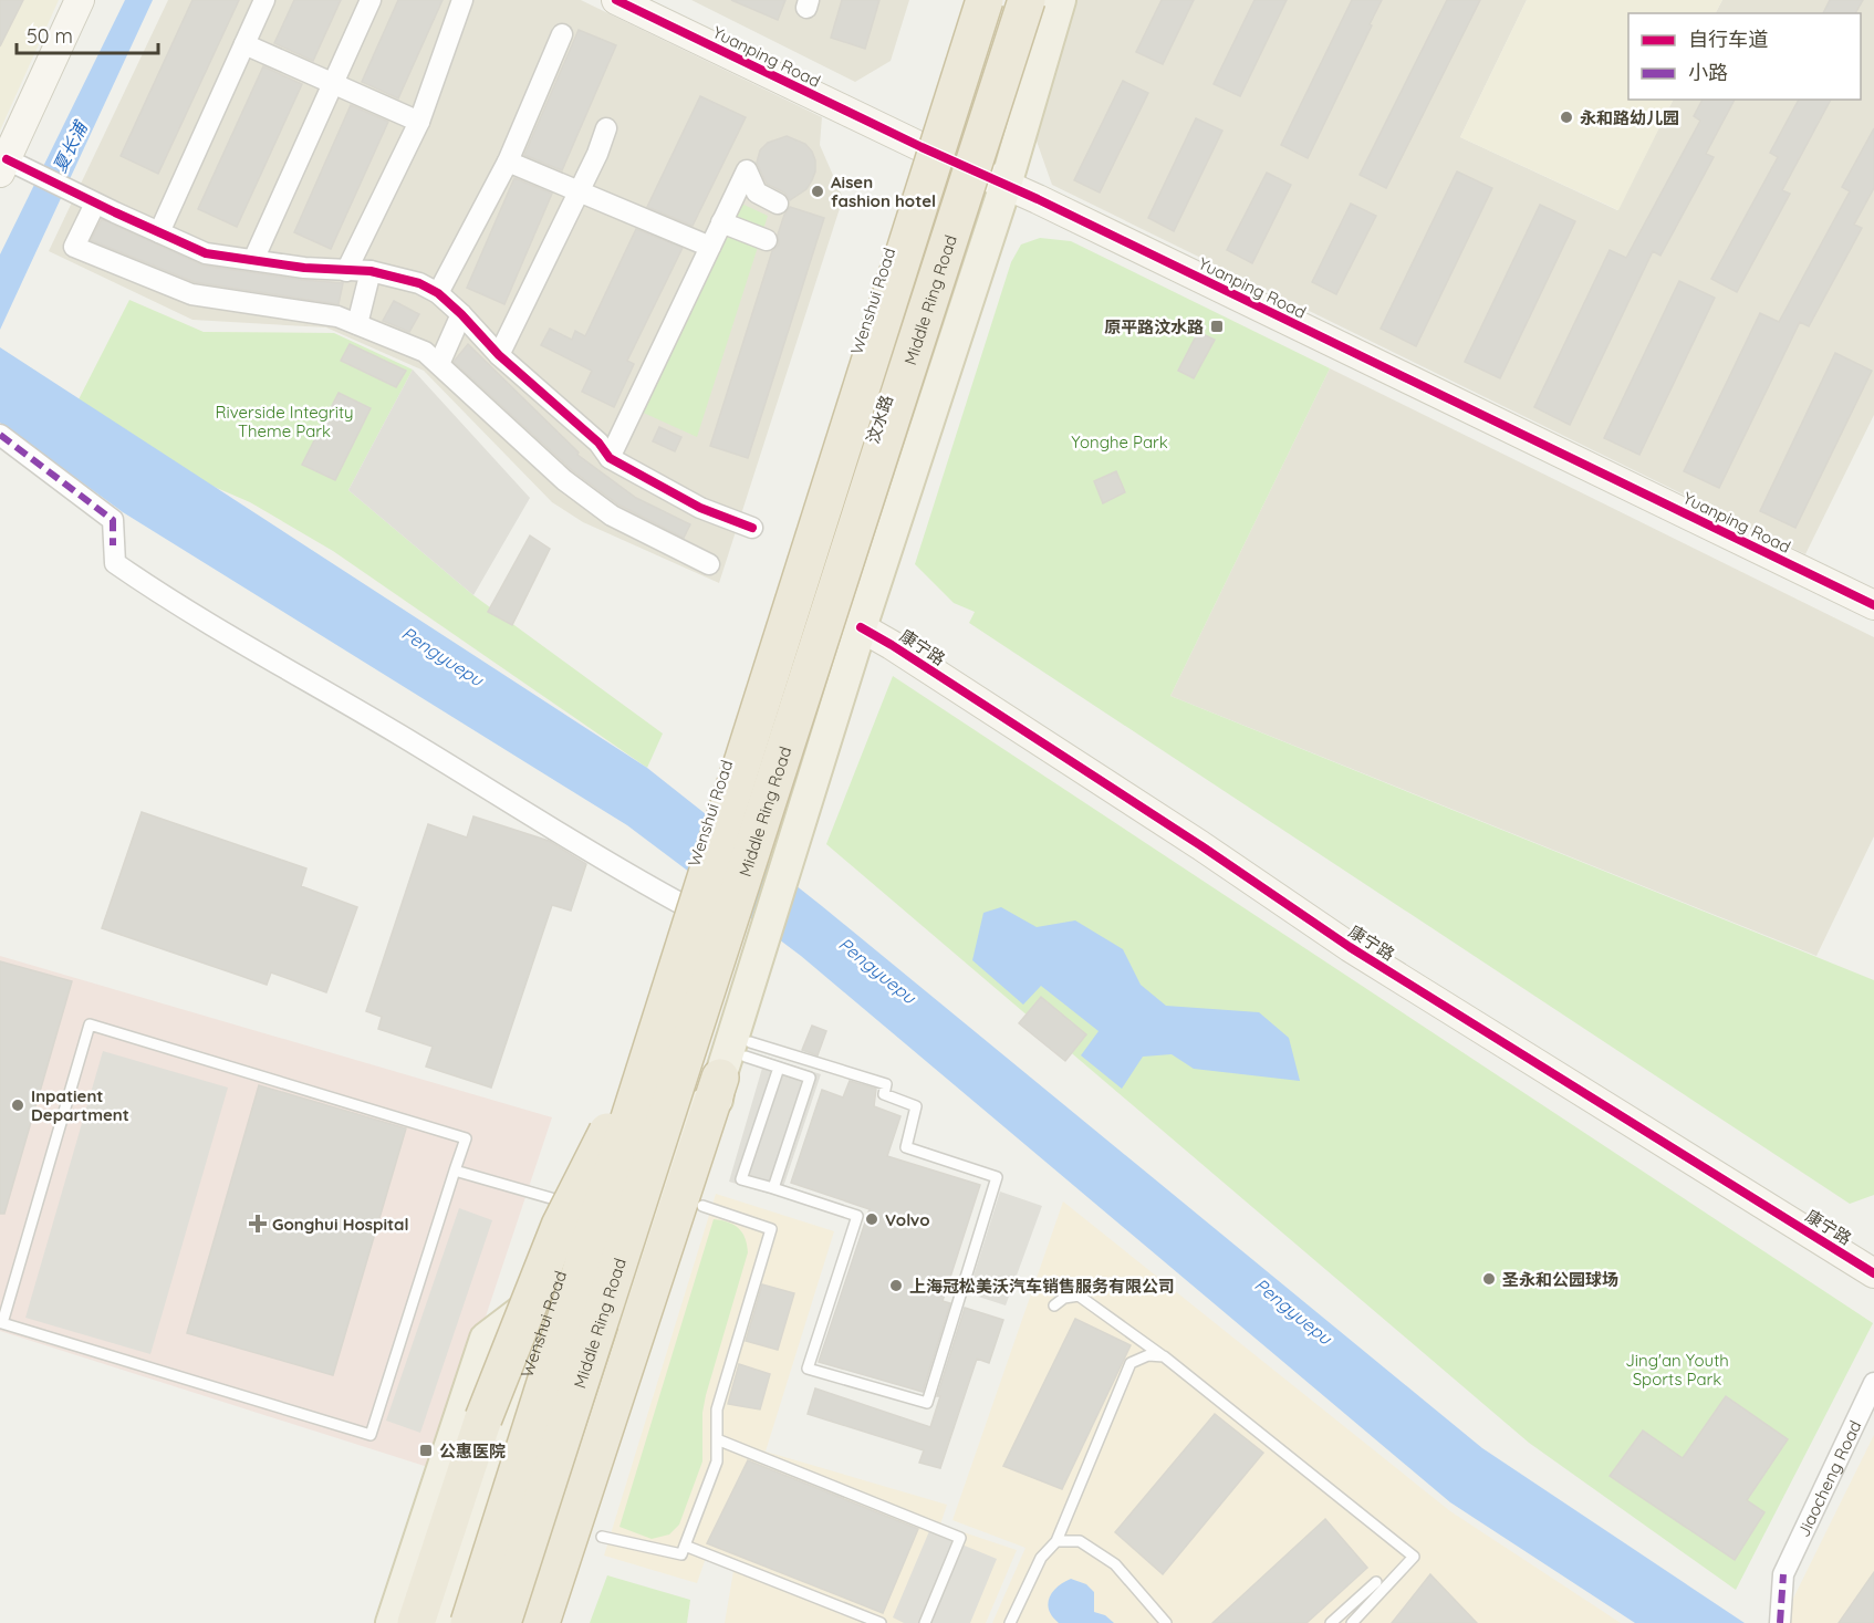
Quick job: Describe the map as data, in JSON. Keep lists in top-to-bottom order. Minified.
{"streets":{"highway":["Middle Ring Road"],"main road":["Wenshui Road","汶水路"],"street":["Yuanping Road","康宁路","Jiaocheng Road"]},"crossings":[["Yuanping Road","Wenshui Road"],["Yuanping Road","汶水路"],["Middle Ring Road","Wenshui Road"],["Wenshui Road","汶水路"]],"water":["夏长浦","Pengyuepu"],"parks":["Riverside Integrity Theme Park","Yonghe Park","Jing'an Youth Sports Park"],"places":{"other":["永和路幼儿园","Aisen fashion hotel","Inpatient Department","Volvo","圣永和公园球场","上海冠松美沃汽车销售服务有限公司"],"transit":["原平路汶水路","公惠医院"],"health":["Gonghui Hospital"]},"legend":["自行车道","小路"],"scale_bar":"50 m"}
